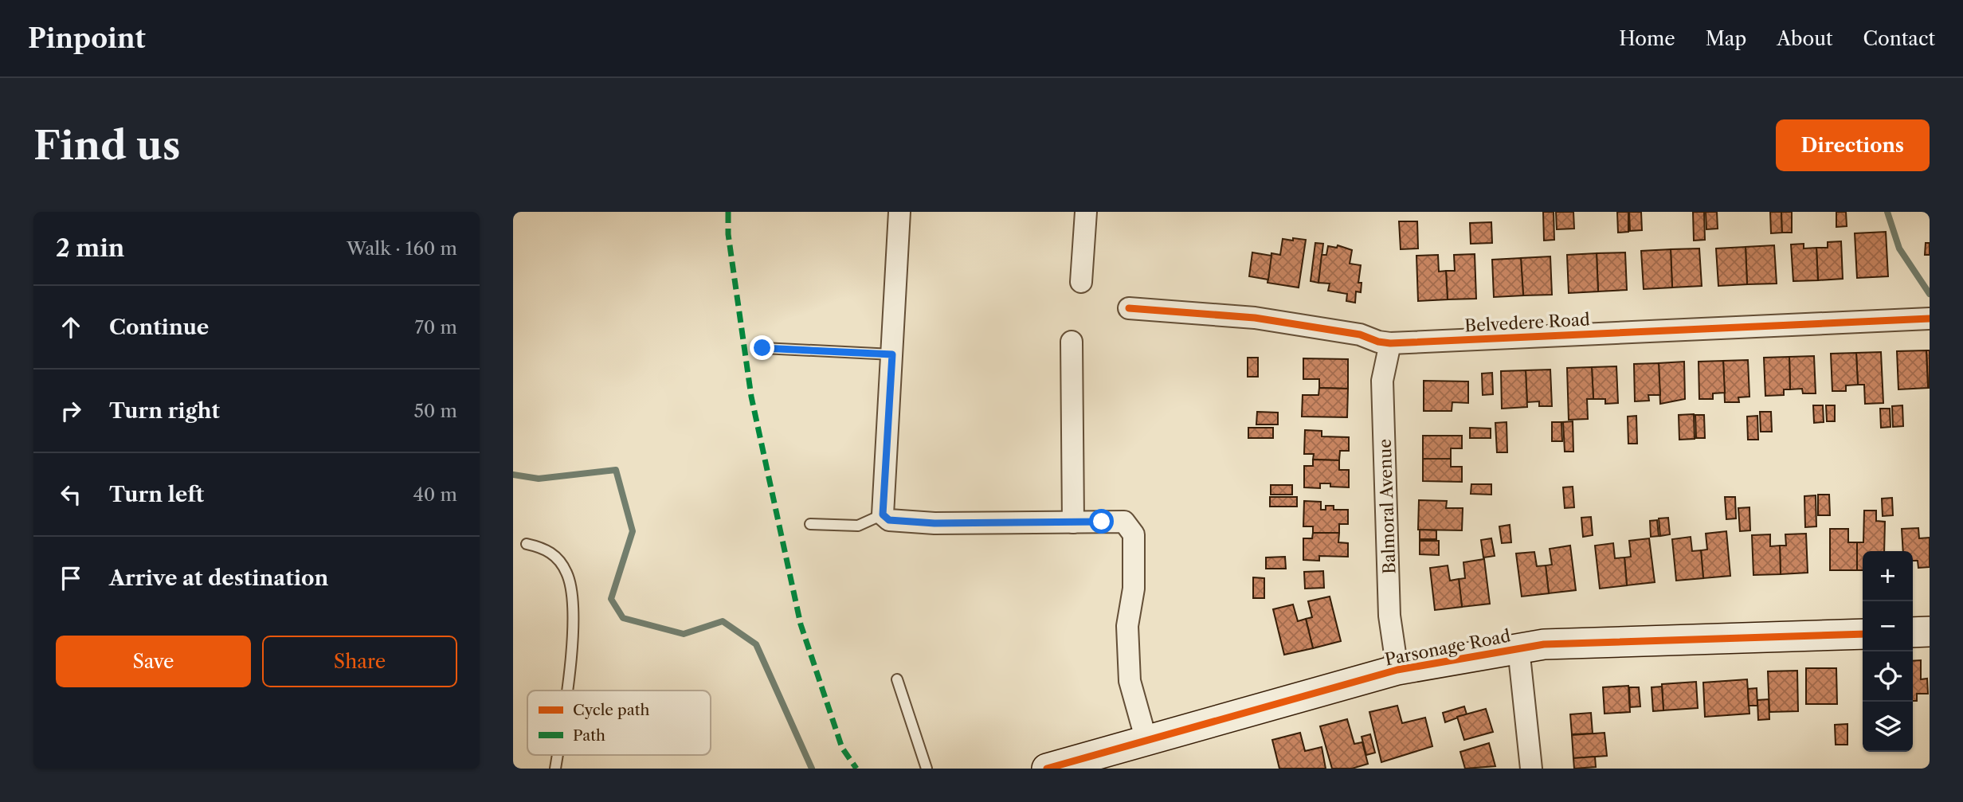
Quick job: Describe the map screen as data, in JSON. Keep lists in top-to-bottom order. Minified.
{"streets":{"street":["Belvedere Road","Balmoral Avenue","Parsonage Road"]},"crossings":[["Belvedere Road","Balmoral Avenue"],["Balmoral Avenue","Parsonage Road"]],"legend":["Cycle path","Path"],"page":{"header":"Pinpoint","nav":["Home","Map","About","Contact"],"buttons":["Directions",["Save","Share"]],"title":"Find us","heading":["2 min","Walk · 160 m"],"list":[["Continue","70 m"],["Turn right","50 m"],["Turn left","40 m"],"Arrive at destination"],"map_buttons":["+","−"]}}
